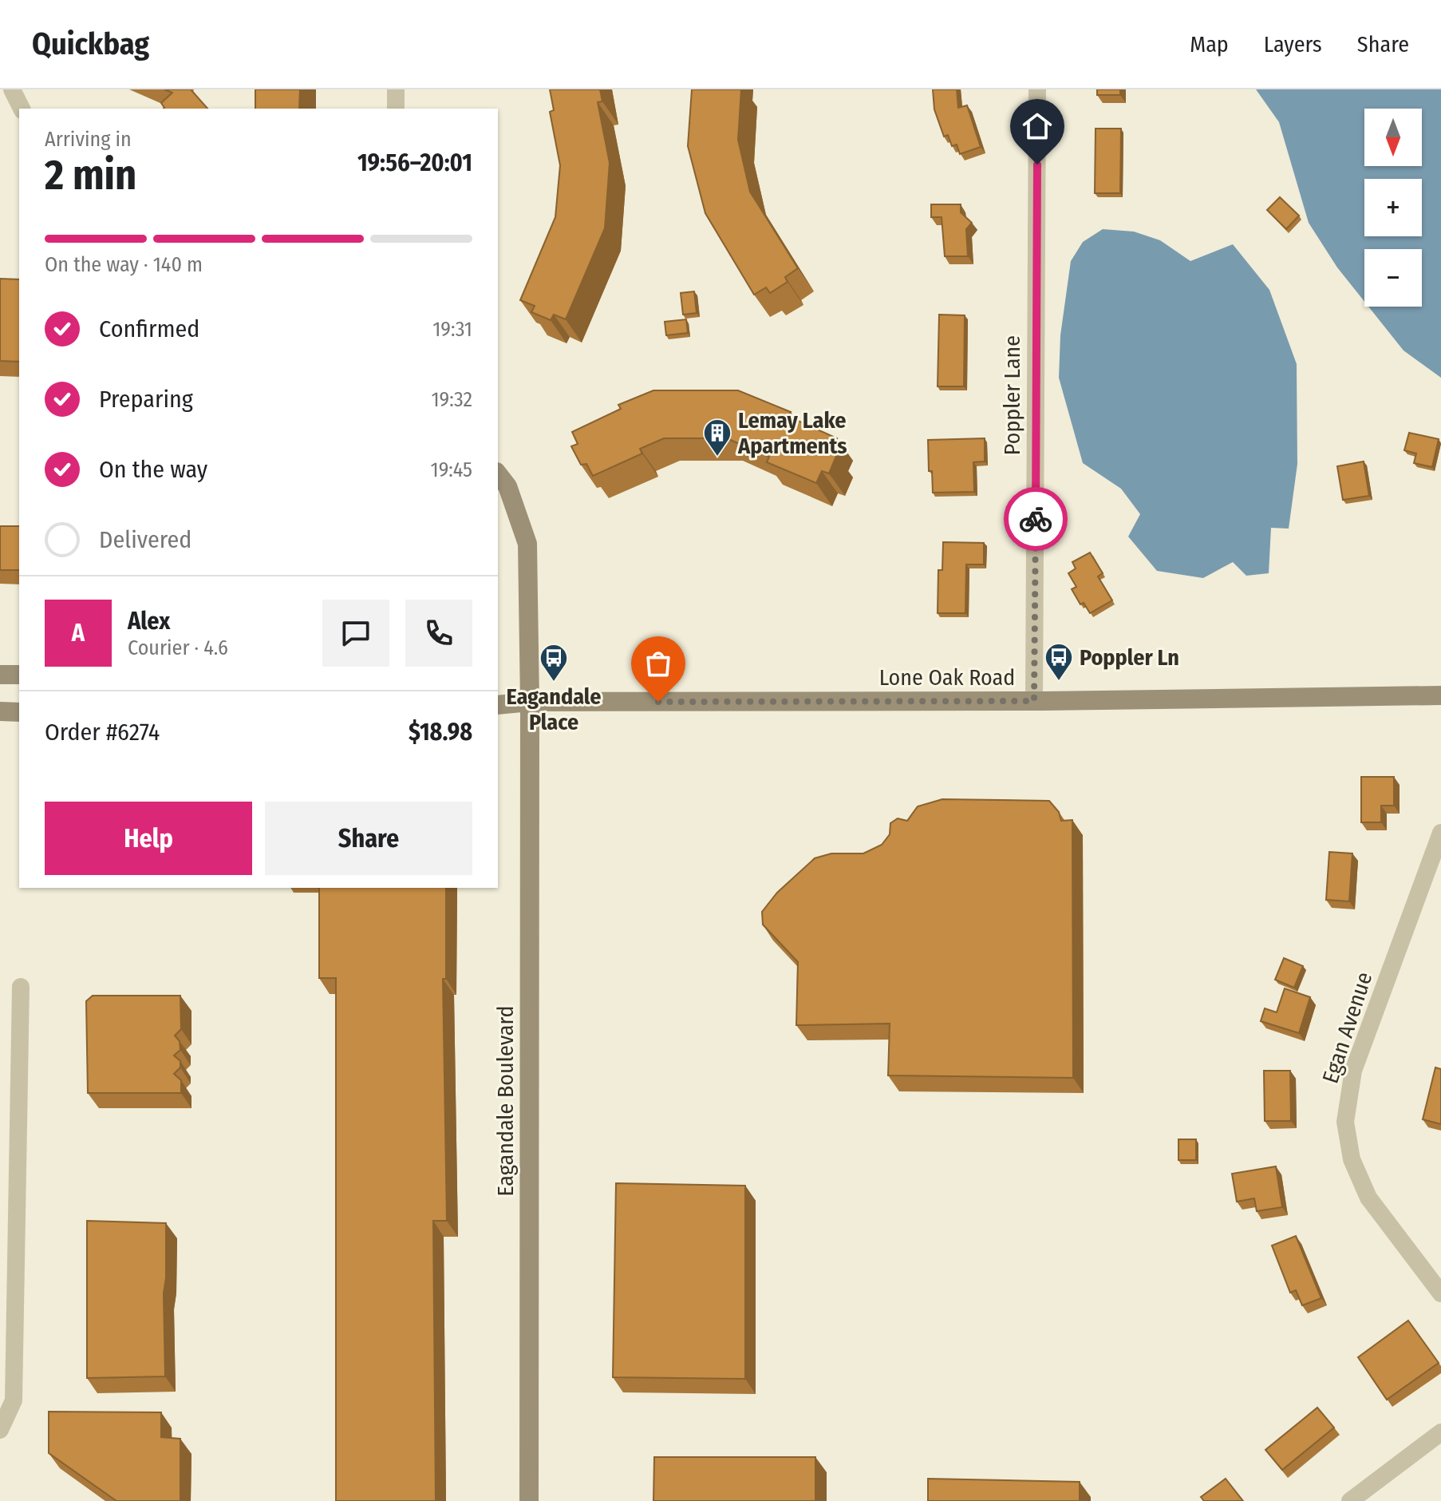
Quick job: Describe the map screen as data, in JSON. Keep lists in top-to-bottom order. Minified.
{"streets":{"street":["Poppler Lane","Lone Oak Road","Egan Avenue","Eagandale Boulevard"]},"crossings":[["Poppler Lane","Lone Oak Road"],["Lone Oak Road","Eagandale Boulevard"]],"places":{"building":["Lemay Lake Apartments"],"bus stop":["Poppler Ln","Eagandale Place"]},"north":"bottom","page":{"header":"Quickbag","nav":["Map","Layers","Share"],"map_buttons":["+","−"],"heading":["2 min","Arriving in","19:56–20:01"],"panel":["Alex","Courier · 4.6","Order #6274","$18.98"],"bar":"On the way · 140 m","list":[["Confirmed","19:31"],["Preparing","19:32"],["On the way","19:45"],"Delivered"],"round":"A","buttons":["Help","Share"]}}
